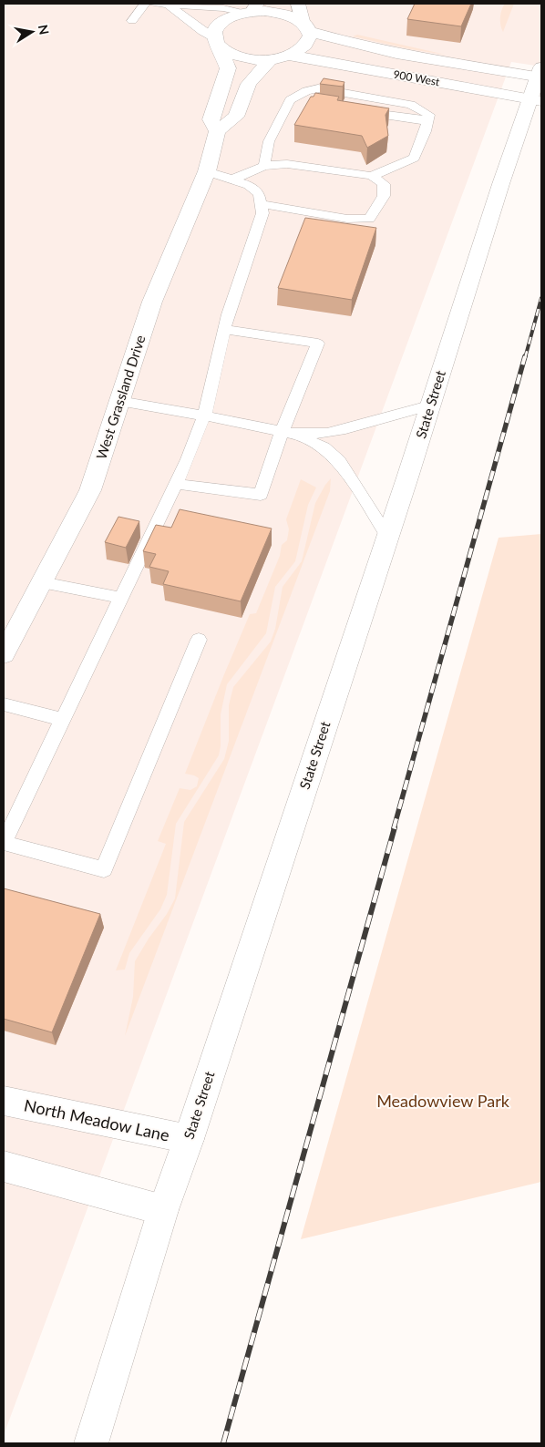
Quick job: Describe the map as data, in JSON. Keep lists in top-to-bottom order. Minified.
{"streets":{"street":["900 West","West Grassland Drive","State Street","North Meadow Lane"]},"crossings":[["900 West","State Street"],["State Street","North Meadow Lane"]],"parks":["Meadowview Park"],"north":"right"}
